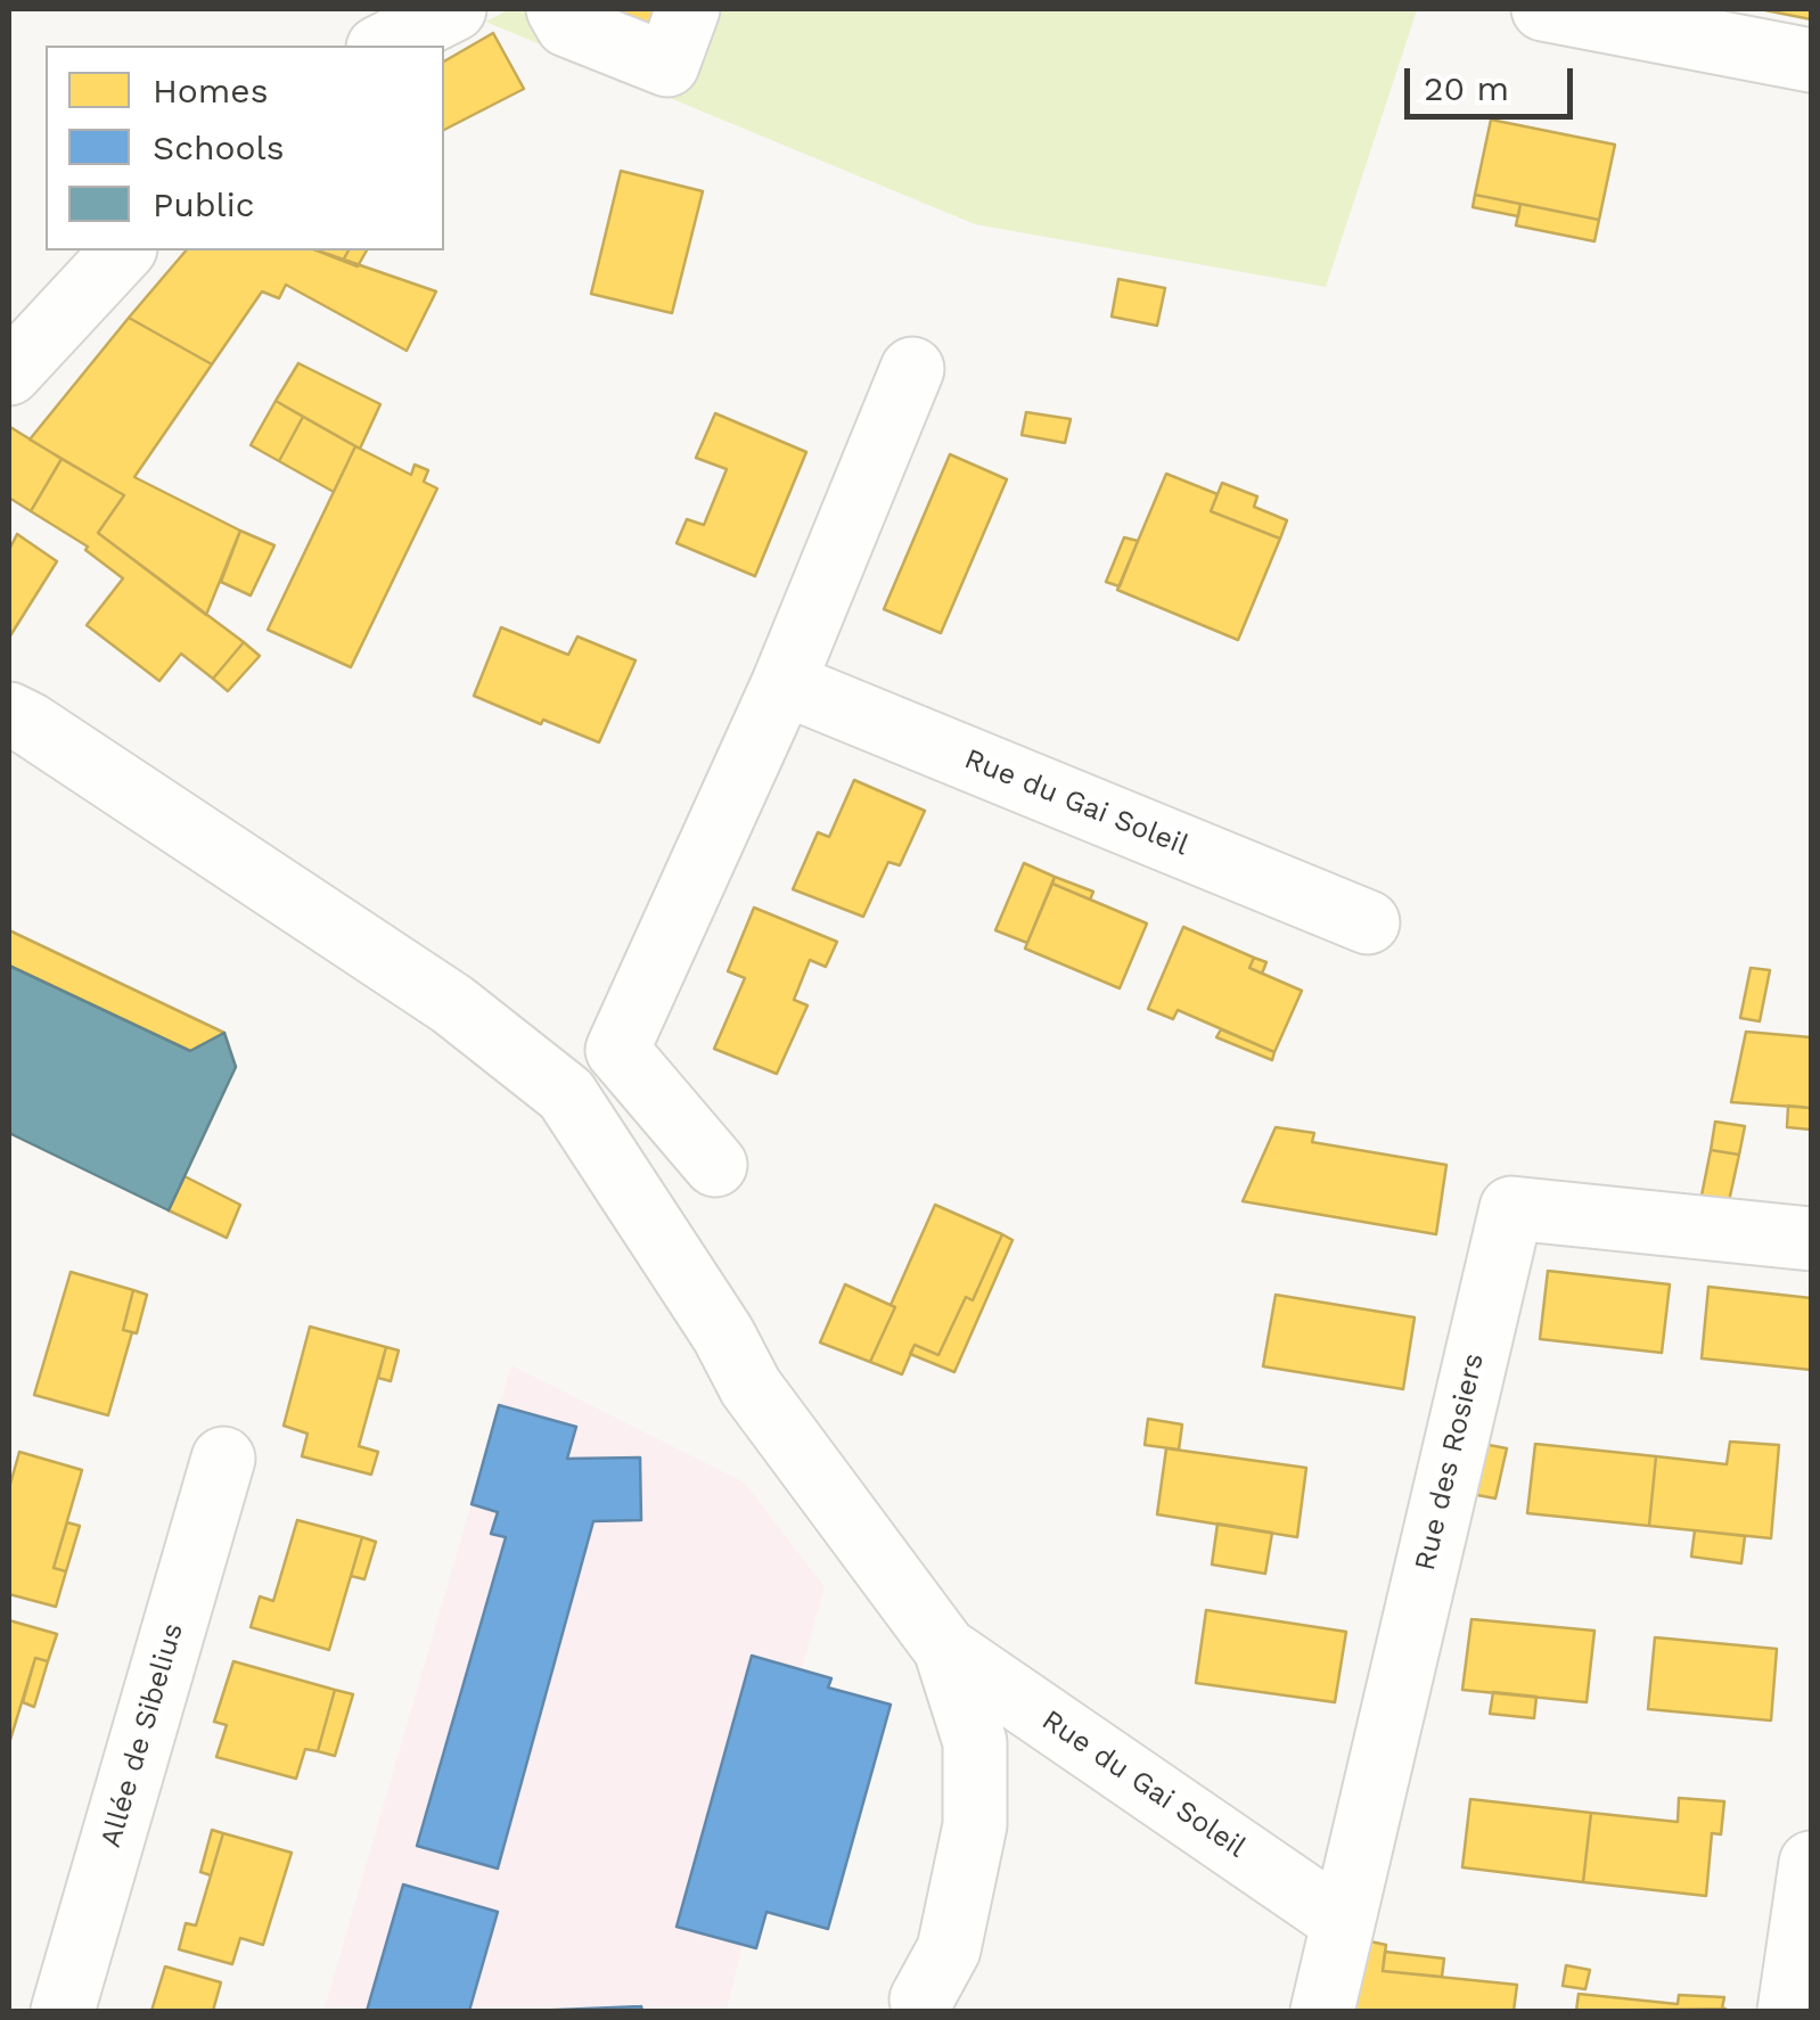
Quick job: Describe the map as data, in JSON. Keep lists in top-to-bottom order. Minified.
{"streets":{"street":["Rue du Gai Soleil","Rue des Rosiers","Allée de Sibelius"]},"crossings":[["Rue du Gai Soleil","Rue des Rosiers"]],"legend":["Homes","Schools","Public"],"scale_bar":"20 m"}
